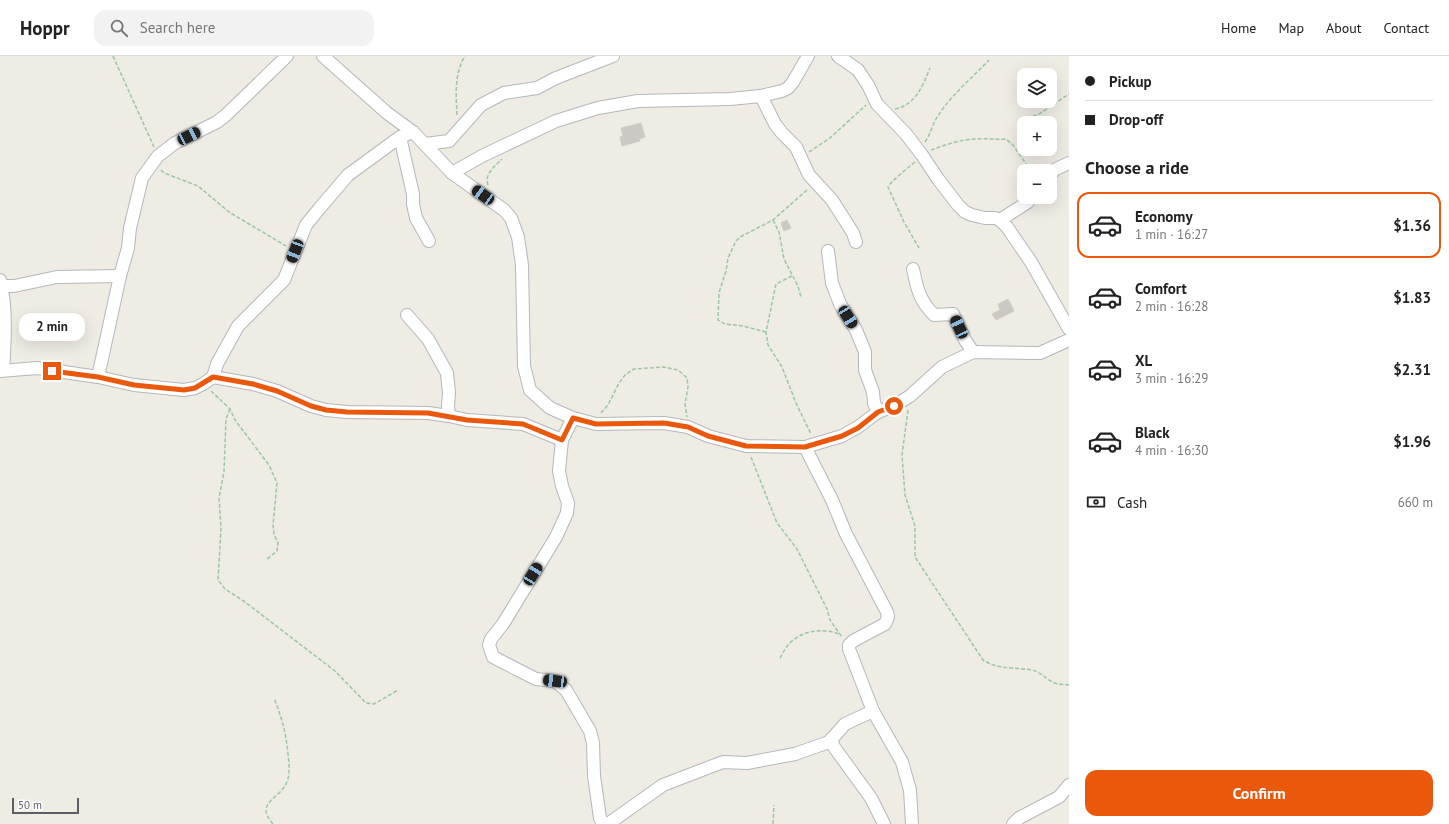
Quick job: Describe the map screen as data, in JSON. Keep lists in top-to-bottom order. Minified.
{"scale_bar":"50 m","page":{"header":"Hoppr","search":"Search here","nav":["Home","Map","About","Contact"],"banner":["Pickup","Drop-off"],"map_buttons":["+","−"],"heading":"Choose a ride","list":[{"name":"Economy","note":"1 min · 16:27","value":"$1.36"},{"name":"Comfort","note":"2 min · 16:28","value":"$1.83"},{"name":"XL","note":"3 min · 16:29","value":"$2.31"},{"name":"Black","note":"4 min · 16:30","value":"$1.96"}],"bubble":"2 min","pay":["Cash","660 m"],"buttons":"Confirm","scale":"50 m"}}
